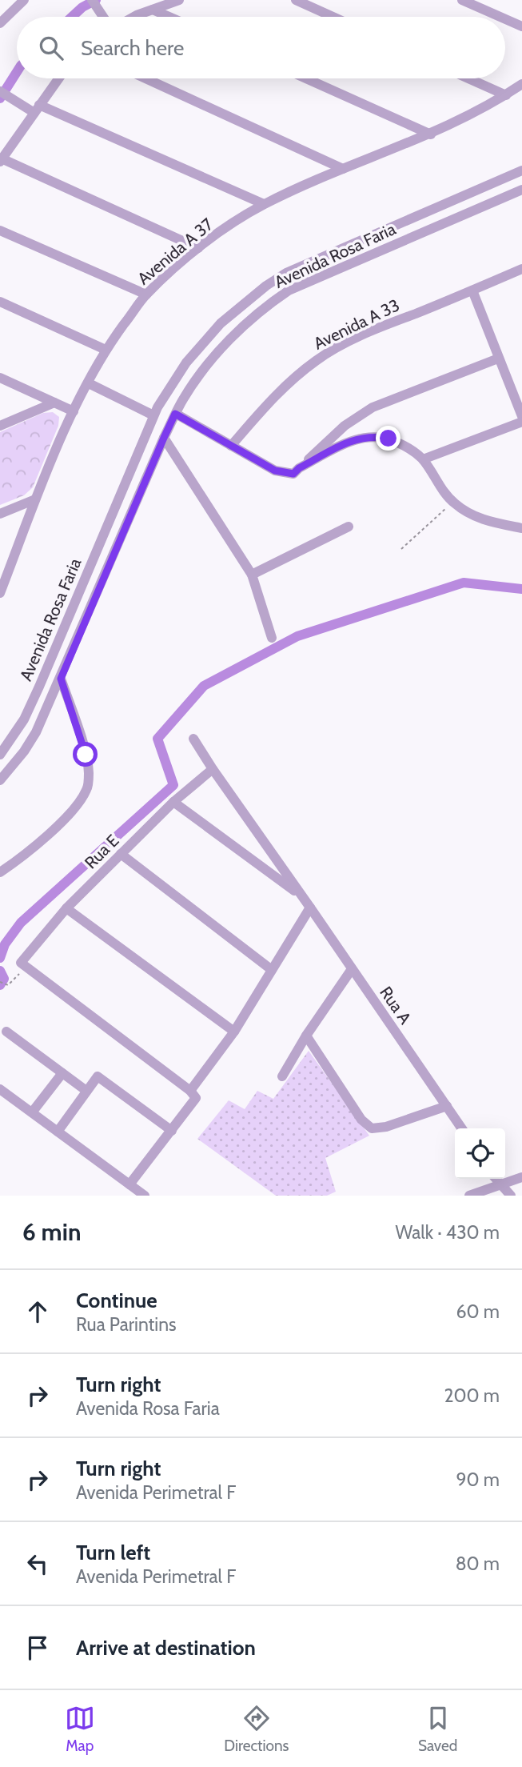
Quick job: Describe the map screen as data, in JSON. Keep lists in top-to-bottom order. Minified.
{"streets":{"street":["Avenida A 37","Avenida Rosa Faria","Avenida A 33","Rua E","Rua A"]},"crossings":[["Rua E","Rua A"]],"page":{"search":"Search here","heading":["6 min","Walk · 430 m"],"list":[["Continue","Rua Parintins","60 m"],["Turn right","Avenida Rosa Faria","200 m"],["Turn right","Avenida Perimetral F","90 m"],["Turn left","Avenida Perimetral F","80 m"],"Arrive at destination"],"nav":["Map","Directions","Saved"]}}
